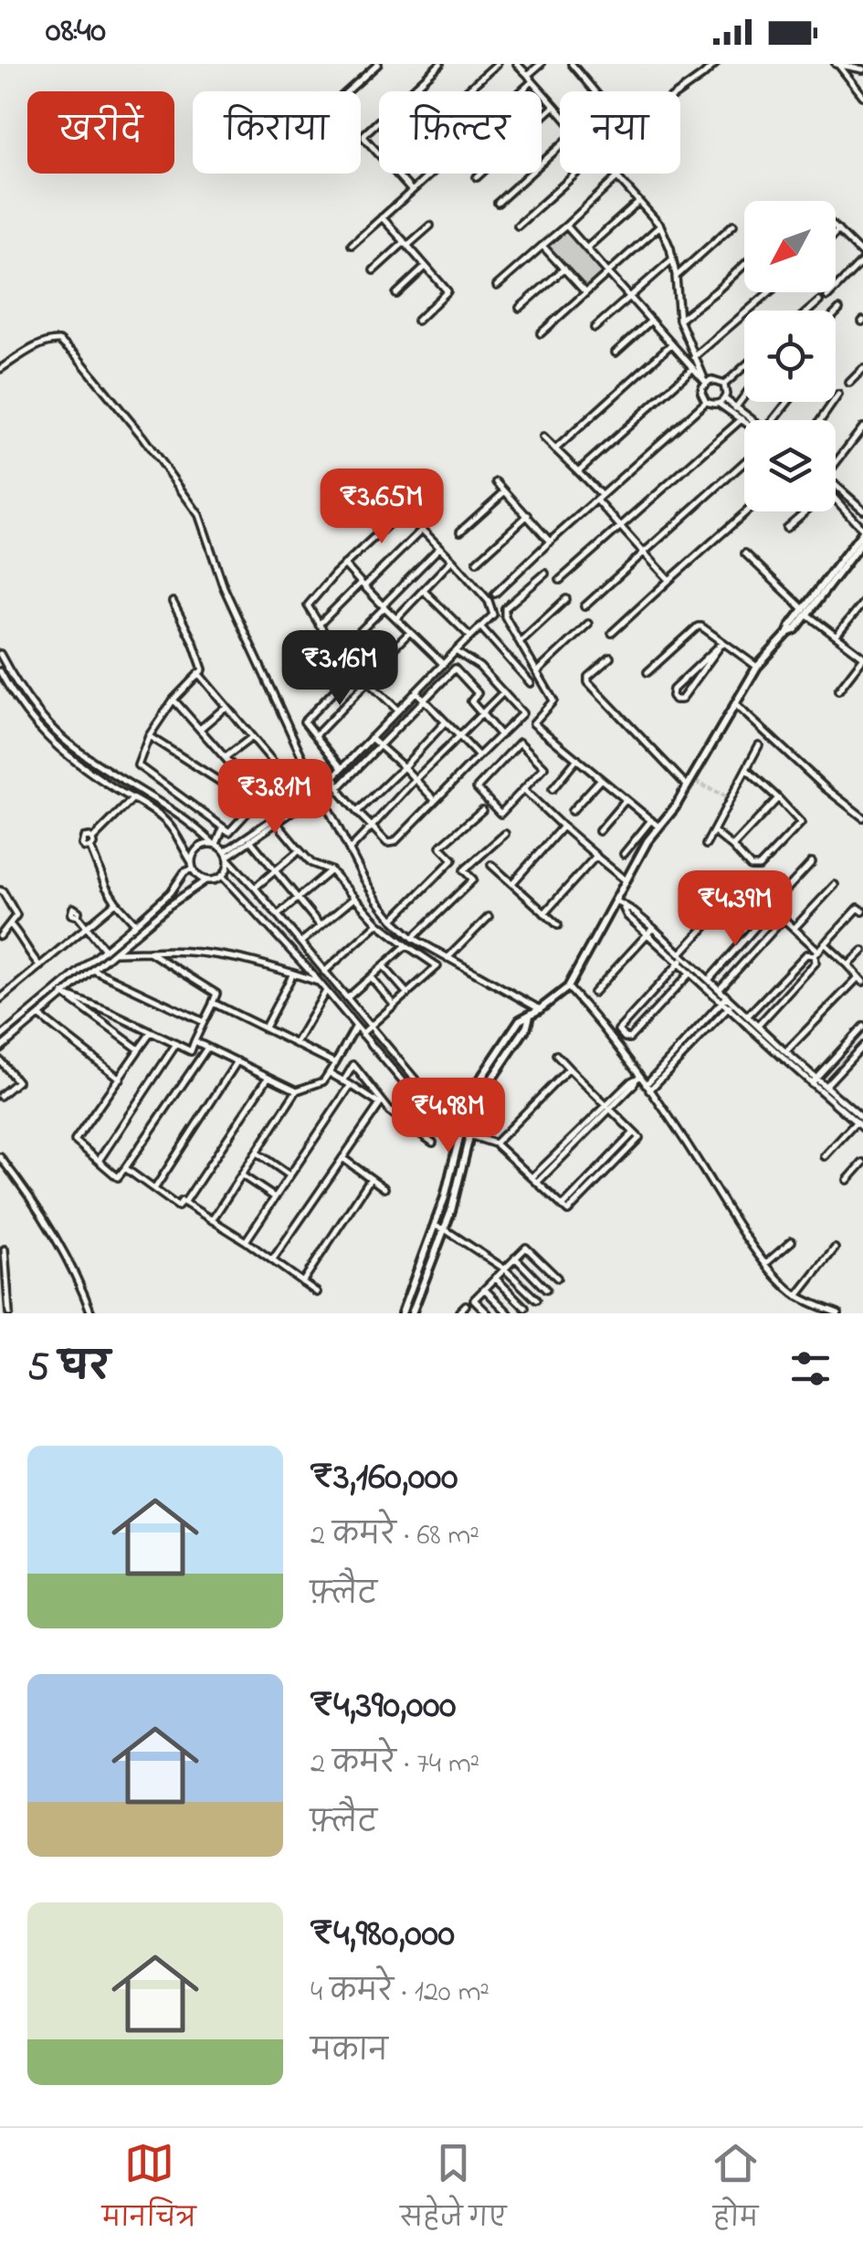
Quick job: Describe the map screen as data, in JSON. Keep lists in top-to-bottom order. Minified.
{"north":"bottom left","page":{"status":"08:40","chip":["खरीदें","किराया","फ़िल्टर","नया"],"price":["₹3.65M","₹3.16M","₹3.81M","₹4.39M","₹4.98M"],"heading":"5 घर","list":[{"name":"₹3,160,000","note":"2 कमरे · 68 m² · फ़्लैट"},{"name":"₹4,390,000","note":"2 कमरे · 74 m² · फ़्लैट"},{"name":"₹4,980,000","note":"4 कमरे · 120 m² · मकान"}],"tabs":["मानचित्र","सहेजे गए","होम"]}}
